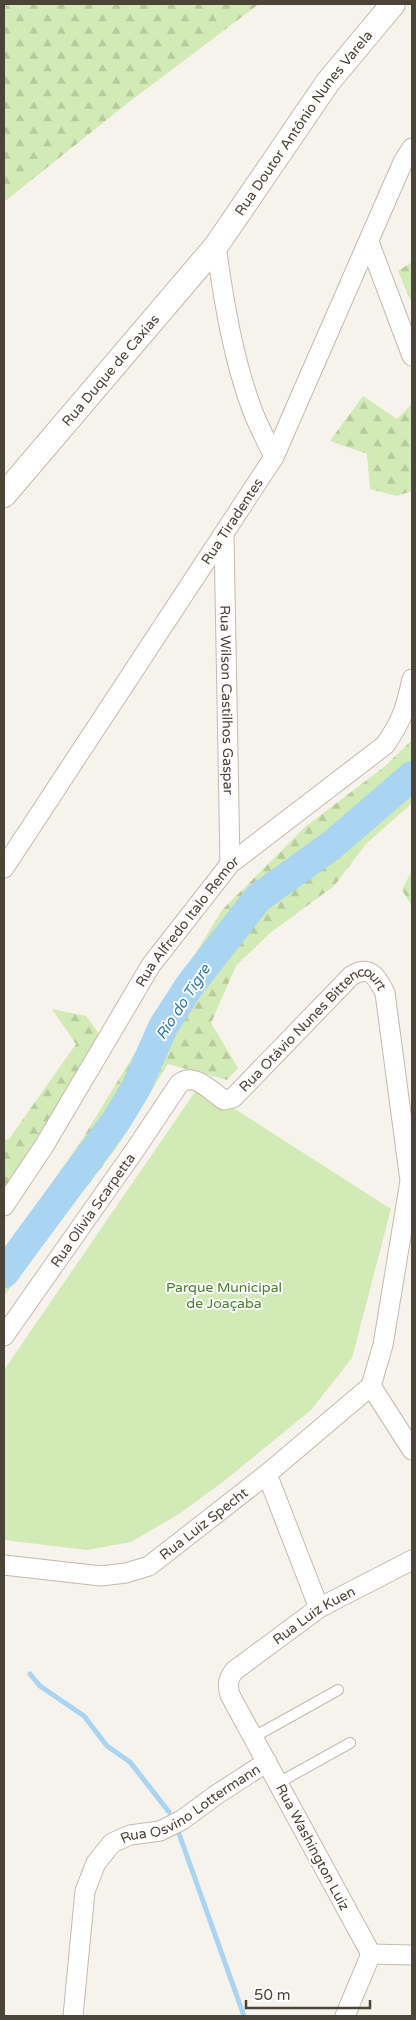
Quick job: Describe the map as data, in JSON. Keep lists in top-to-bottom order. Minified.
{"streets":{"street":["Rua Doutor Antônio Nunes Varela","Rua Duque de Caxias","Rua Tiradentes","Rua Wilson Castilhos Gaspar","Rua Alfredo Italo Remor","Rua Otávio Nunes Bittencourt","Rua Olívia Scarpetta","Rua Luiz Specht","Rua Luiz Kuen","Rua Osvino Lottermann","Rua Washington Luiz"]},"crossings":[["Rua Doutor Antônio Nunes Varela","Rua Duque de Caxias"],["Rua Tiradentes","Rua Wilson Castilhos Gaspar"],["Rua Wilson Castilhos Gaspar","Rua Alfredo Italo Remor"],["Rua Otávio Nunes Bittencourt","Rua Olívia Scarpetta"],["Rua Otávio Nunes Bittencourt","Rua Luiz Specht"],["Rua Luiz Kuen","Rua Washington Luiz"],["Rua Osvino Lottermann","Rua Washington Luiz"]],"water":["Rio do Tigre"],"parks":["Parque Municipal de Joaçaba"],"scale_bar":"50 m"}
